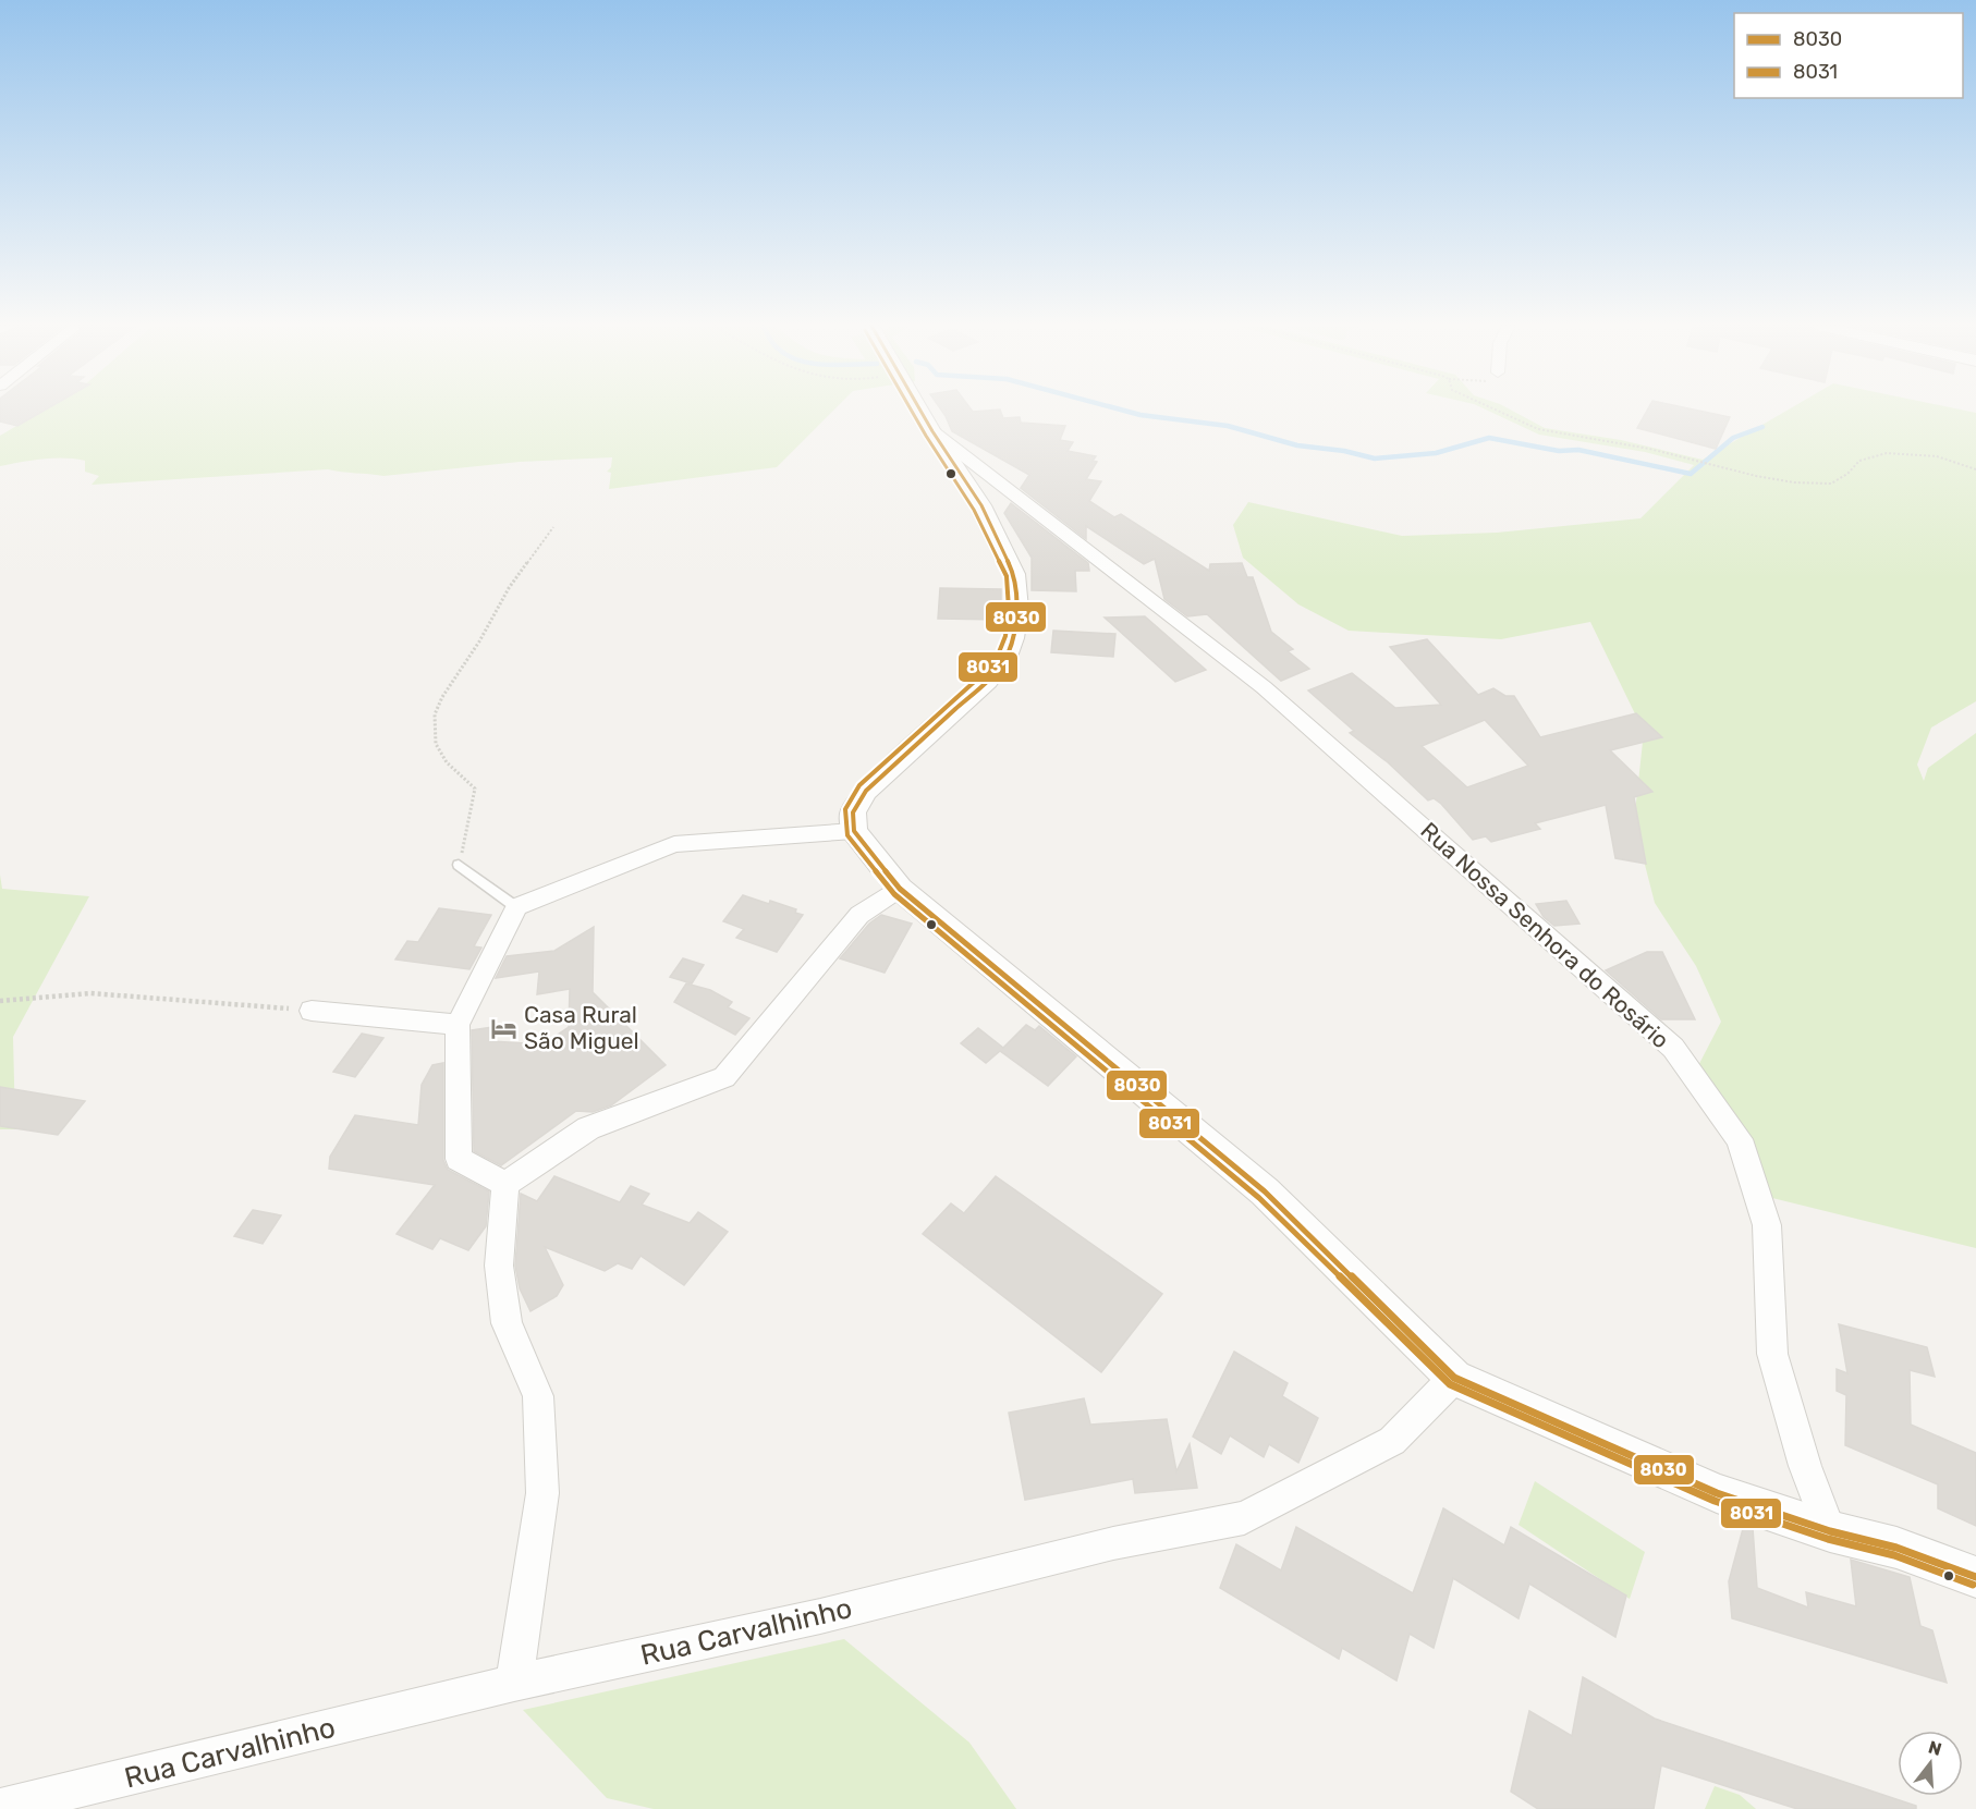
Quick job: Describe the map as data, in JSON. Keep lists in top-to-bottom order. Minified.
{"streets":{"street":["Rua Nossa Senhora do Rosário","Rua Carvalhinho"]},"places":{"hotel":["Casa Rural São Miguel"]},"lines":["transit line 8030","transit line 8031"],"legend":["8030","8031"],"north":"top"}
